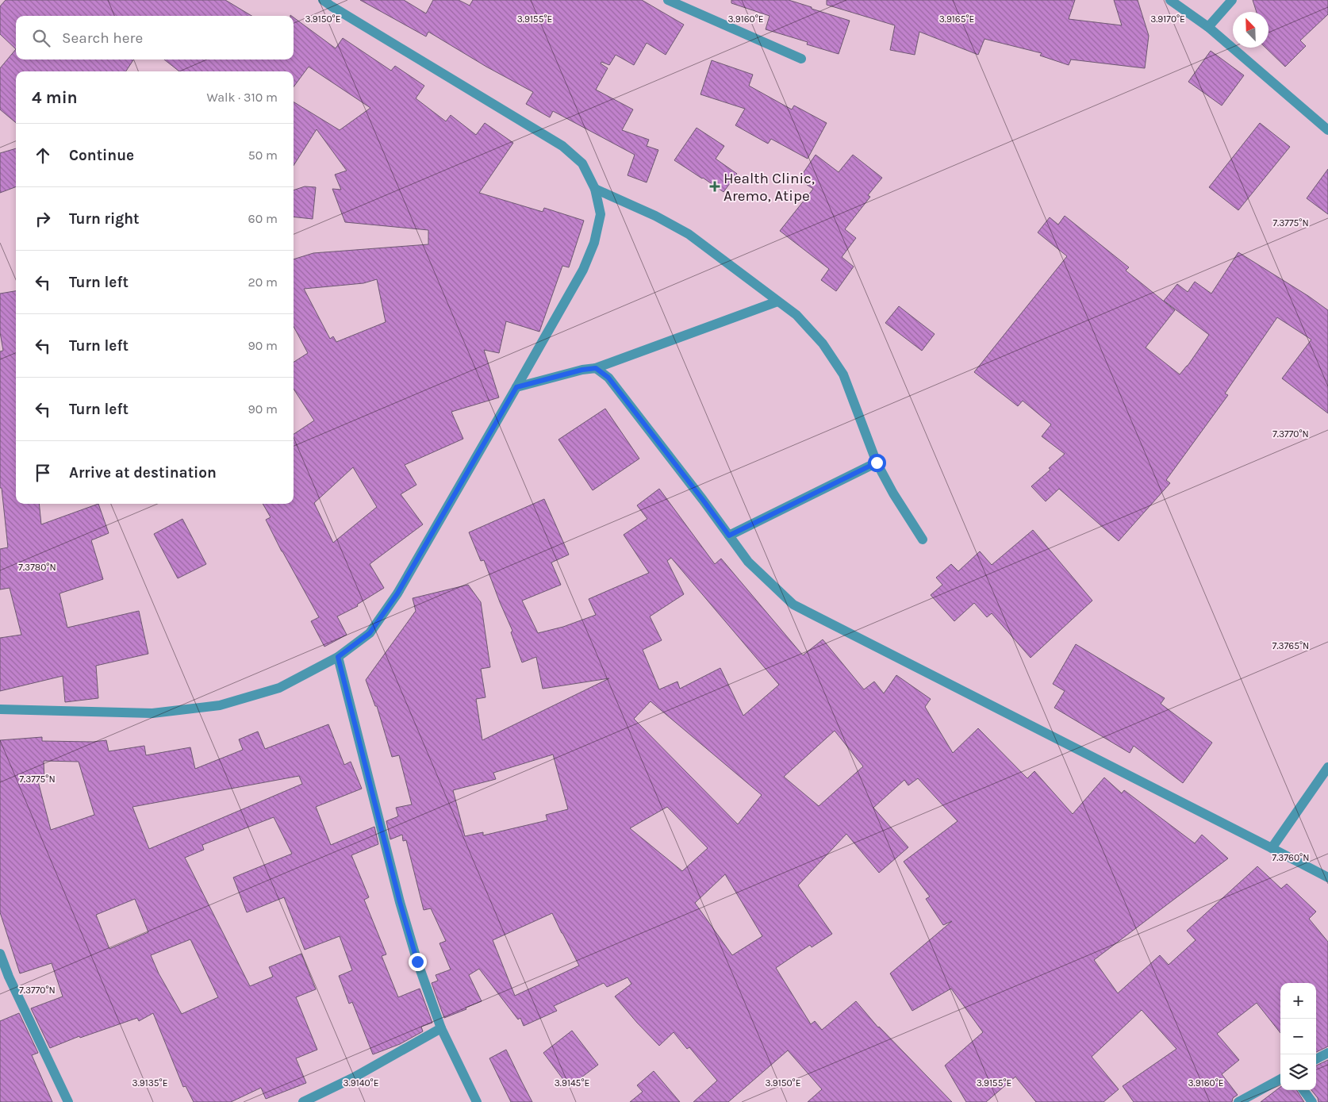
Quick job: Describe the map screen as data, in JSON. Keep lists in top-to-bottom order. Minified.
{"places":{"health":["Health Clinic, Aremo, Atipe"]},"north":"top left","page":{"search":"Search here","heading":["4 min","Walk · 310 m"],"list":[["Continue","50 m"],["Turn right","60 m"],["Turn left","20 m"],["Turn left","90 m"],["Turn left","90 m"],"Arrive at destination"],"map_buttons":["+","−"]},"coordinates":["3.9150°E","3.9155°E","3.9160°E","3.9165°E","3.9170°E","7.3775°N","7.3770°N","7.3780°N","7.3765°N","7.3760°N","3.9135°E","3.9140°E","3.9145°E"]}
